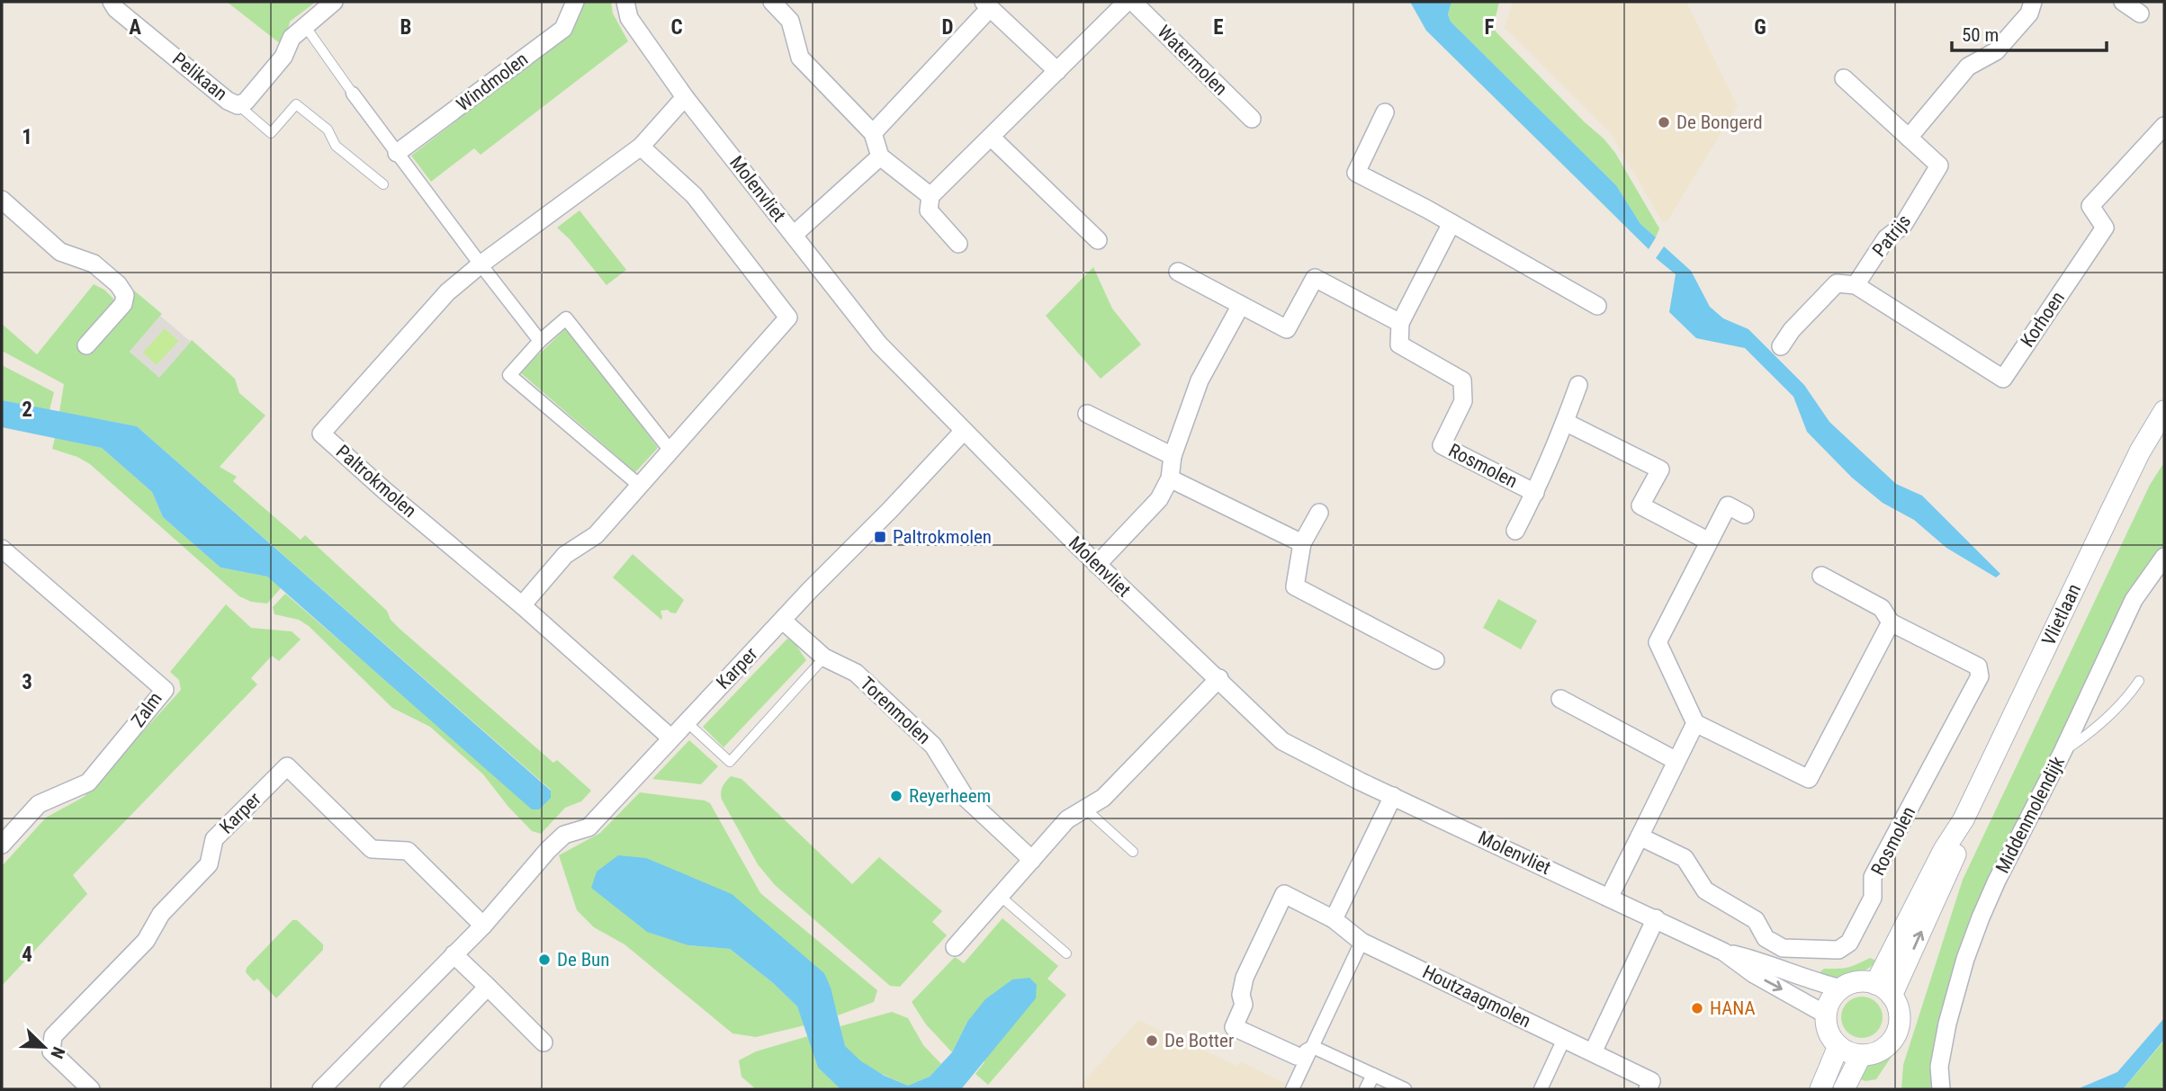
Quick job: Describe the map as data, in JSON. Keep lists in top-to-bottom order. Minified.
{"streets":{"street":["Watermolen","Pelikaan","Windmolen","Molenvliet","Patrijs","Korhoen","Rosmolen","Paltrokmolen","Vlietlaan","Karper","Zalm","Torenmolen","Middenmolendijk","Houtzaagmolen"]},"crossings":[["Molenvliet","Paltrokmolen"],["Molenvliet","Vlietlaan"],["Molenvliet","Karper"],["Patrijs","Korhoen"],["Paltrokmolen","Karper"],["Karper","Torenmolen"]],"places":{"other":["De Bongerd","Reyerheem","De Bun","HANA","De Botter"],"transit":["Paltrokmolen"]},"scale_bar":"50 m","north":"bottom right","grid":{"columns":["A","B","C","D","E","F","G"],"rows":["1","2","3","4"]}}
